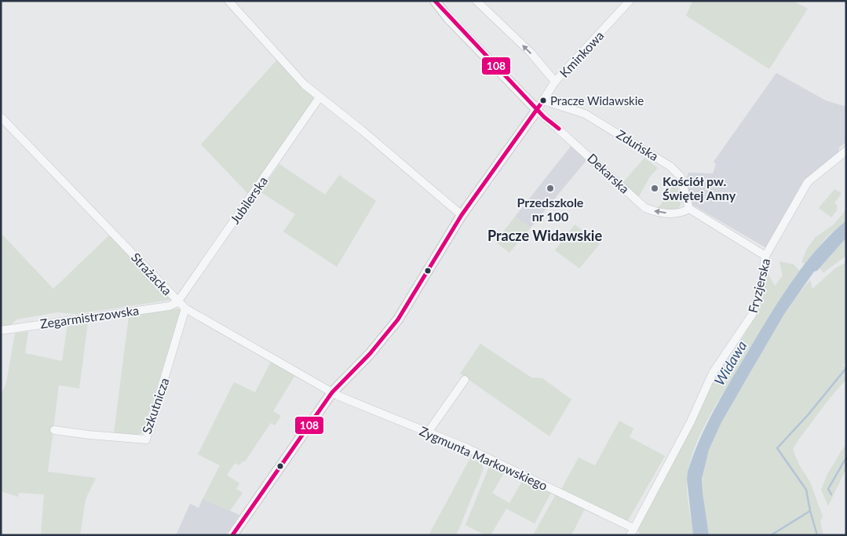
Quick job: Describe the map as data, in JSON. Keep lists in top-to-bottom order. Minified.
{"streets":{"street":["Kminkowa","Zduńska","Dekarska","Jubilerska","Strażacka","Fryzjerska","Zegarmistrzowska","Szkutnicza","Zygmunta Markowskiego"]},"crossings":[["Kminkowa","Zduńska"],["Kminkowa","Dekarska"],["Zduńska","Dekarska"],["Jubilerska","Strażacka"],["Jubilerska","Zegarmistrzowska"],["Strażacka","Zegarmistrzowska"],["Strażacka","Szkutnicza"],["Strażacka","Zygmunta Markowskiego"],["Fryzjerska","Zygmunta Markowskiego"]],"one_way":["Dekarska"],"districts":["Pracze Widawskie"],"water":["Widawa"],"places":["Pracze Widawskie","Przedszkole nr 100","Kościół pw. Świętej Anny"],"lines":["transit line 108"]}
